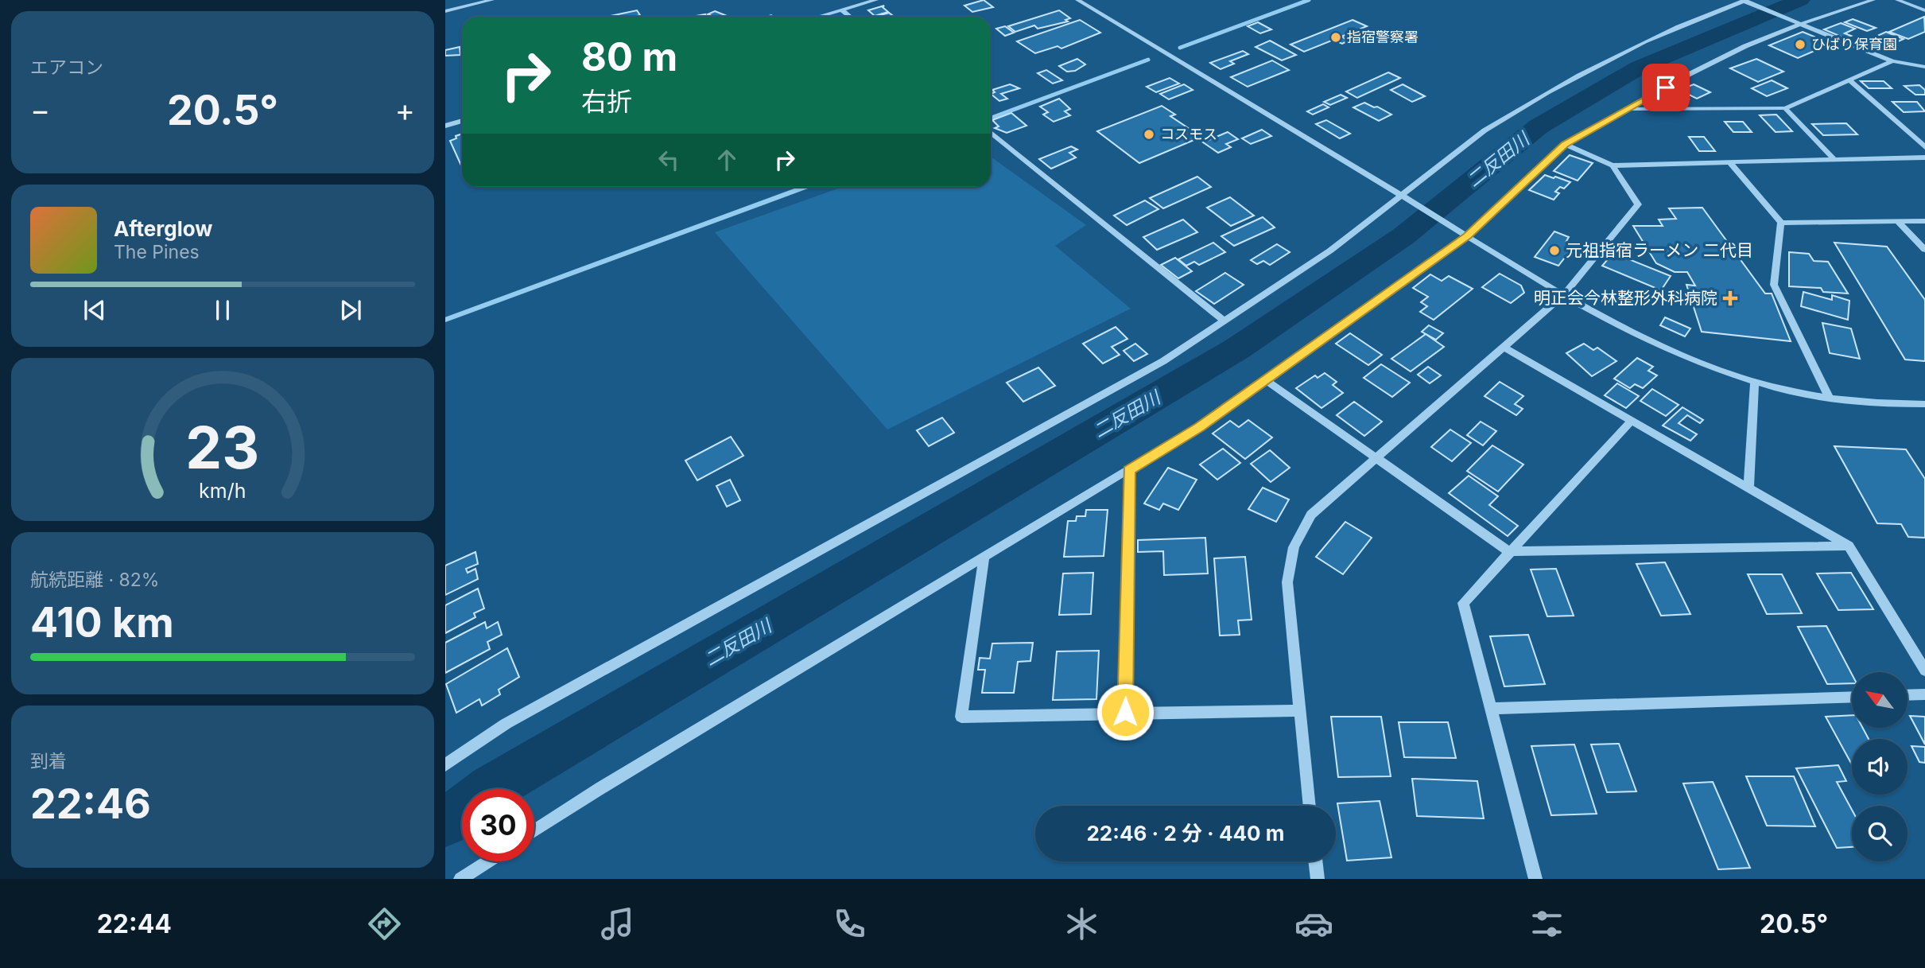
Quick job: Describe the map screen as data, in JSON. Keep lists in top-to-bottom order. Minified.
{"water":["二反田川"],"places":{"other":["指宿警察署","ひばり保育園","コスモス","元祖指宿ラーメン 二代目"],"health":["明正会今林整形外科病院"]},"north":"top left","page":{"tile":["エアコン",["航続距離 · 82%","410 km"],["到着","22:46"]],"turn":["80 m","右折"],"heat":["−","20.5°","+"],"song":["Afterglow","The Pines"],"limit":"30","trip":"22:46 · 2 分 · 440 m","tabs":["22:44","20.5°"],"gauge":["23","km/h"]}}
